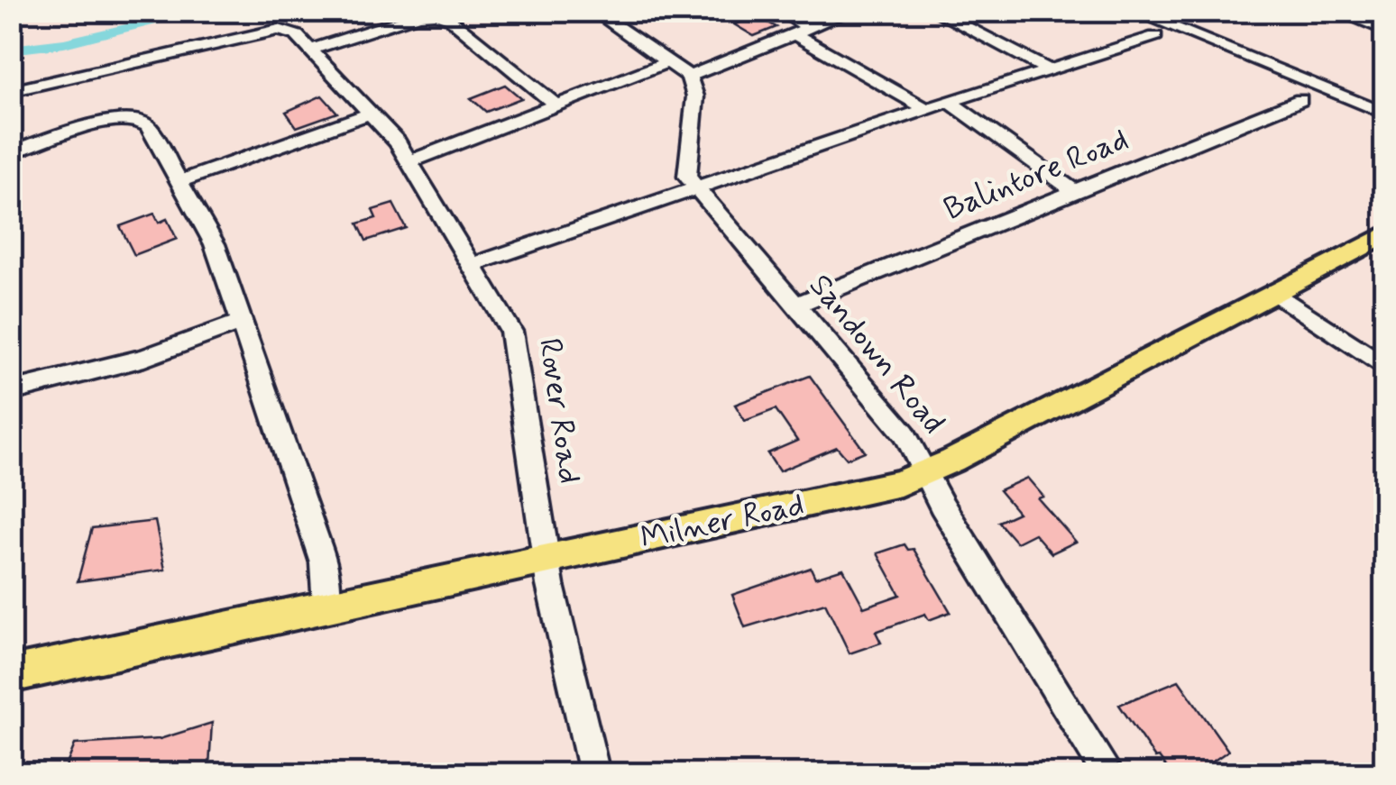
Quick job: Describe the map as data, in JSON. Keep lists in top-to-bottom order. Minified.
{"streets":{"main road":["Milner Road"],"street":["Balintore Road","Sandown Road","Rover Road"]},"crossings":[["Balintore Road","Sandown Road"],["Sandown Road","Milner Road"],["Rover Road","Milner Road"]]}
